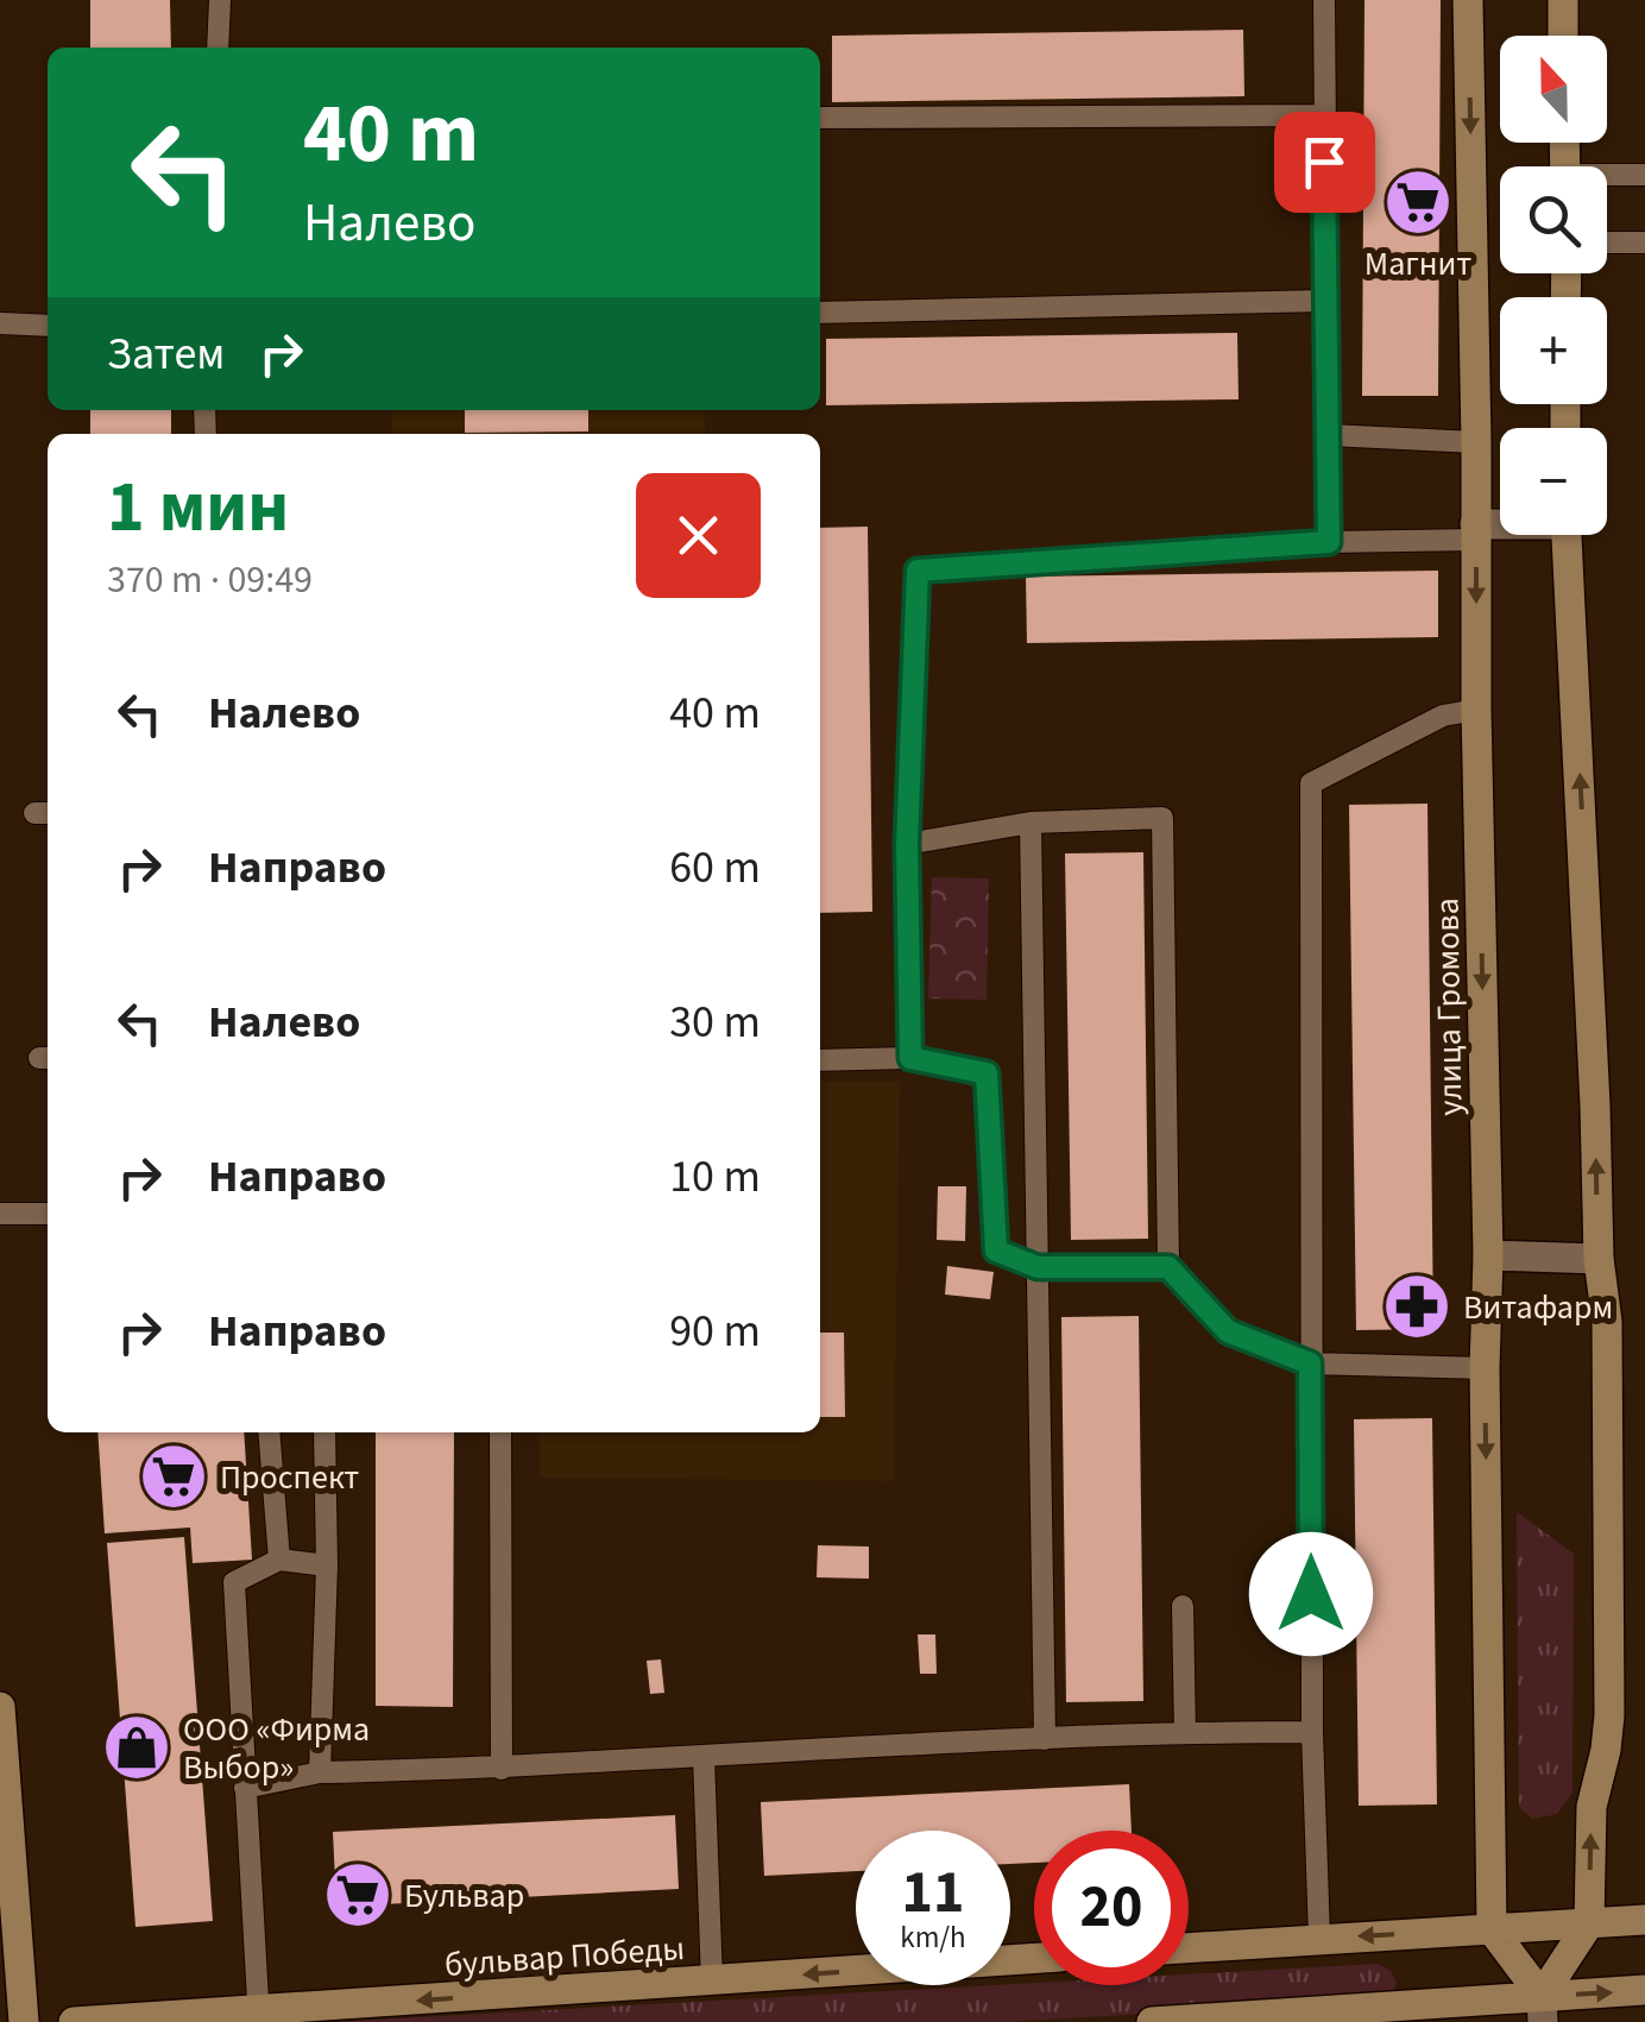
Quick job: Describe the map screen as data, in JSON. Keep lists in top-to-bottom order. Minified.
{"streets":{"street":["улица Громова","бульвар Победы"]},"one_way":["бульвар Победы"],"places":{"supermarket":["Магнит","Проспект","Бульвар"],"pharmacy":["Витафарм"],"shop":["ООО «Фирма Выбор»"]},"north":"top","page":{"map_buttons":["+","−"],"turn":["40 m","Налево"],"then":"Затем","heading":["1 мин","370 m · 09:49"],"list":[{"name":"Налево","value":"40 m"},{"name":"Направо","value":"60 m"},{"name":"Налево","value":"30 m"},{"name":"Направо","value":"10 m"},{"name":"Направо","value":"90 m"}],"speed":"11 km/h","limit":"20"}}
